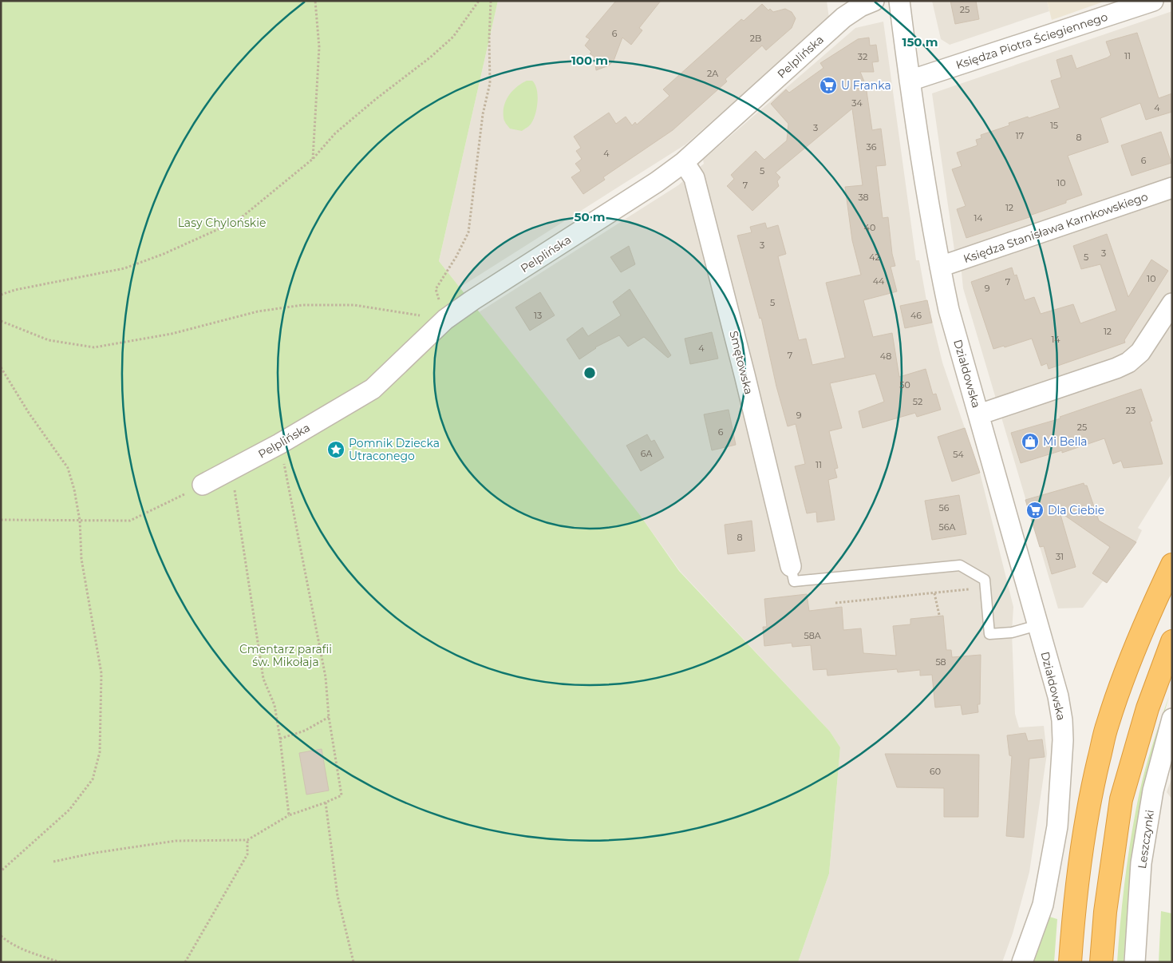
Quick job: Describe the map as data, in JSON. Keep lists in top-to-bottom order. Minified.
{"streets":{"street":["Księdza Piotra Ściegiennego","Pelplińska","Księdza Stanisława Karnkowskiego","Smętowska","Działdowska","Leszczynki"]},"crossings":[["Księdza Piotra Ściegiennego","Działdowska"],["Pelplińska","Smętowska"],["Księdza Stanisława Karnkowskiego","Działdowska"]],"parks":["Lasy Chylońskie","Cmentarz parafii św. Mikołaja"],"places":{"supermarket":["U Franka","Dla Ciebie"],"shop":["Mi Bella"],"place":["Pomnik Dziecka Utraconego"]},"house_numbers":["25","6","2B","11","32","2A","34","4","15","3","17","8","36","4","6","5","10","7","38","12","14","40","3","3","42","5","10","44","7","9","5","13","46","12","14","4","7","48","50","52","23","9","25","6","6A","54","11","56","56A","8","31","58A","58","60"],"rings":["150 m","100 m","50 m"]}
